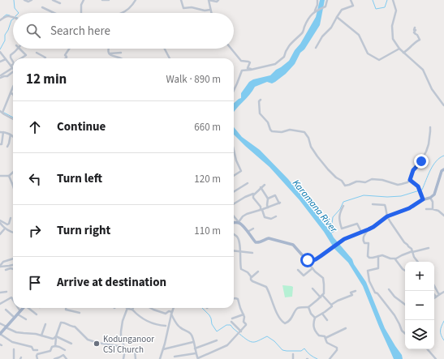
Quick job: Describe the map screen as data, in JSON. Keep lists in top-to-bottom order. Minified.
{"water":["Karamana River"],"places":["Kodunganoor CSI Church"],"page":{"search":"Search here","heading":["12 min","Walk · 890 m"],"list":[["Continue","660 m"],["Turn left","120 m"],["Turn right","110 m"],"Arrive at destination"],"map_buttons":["+","−"]}}
